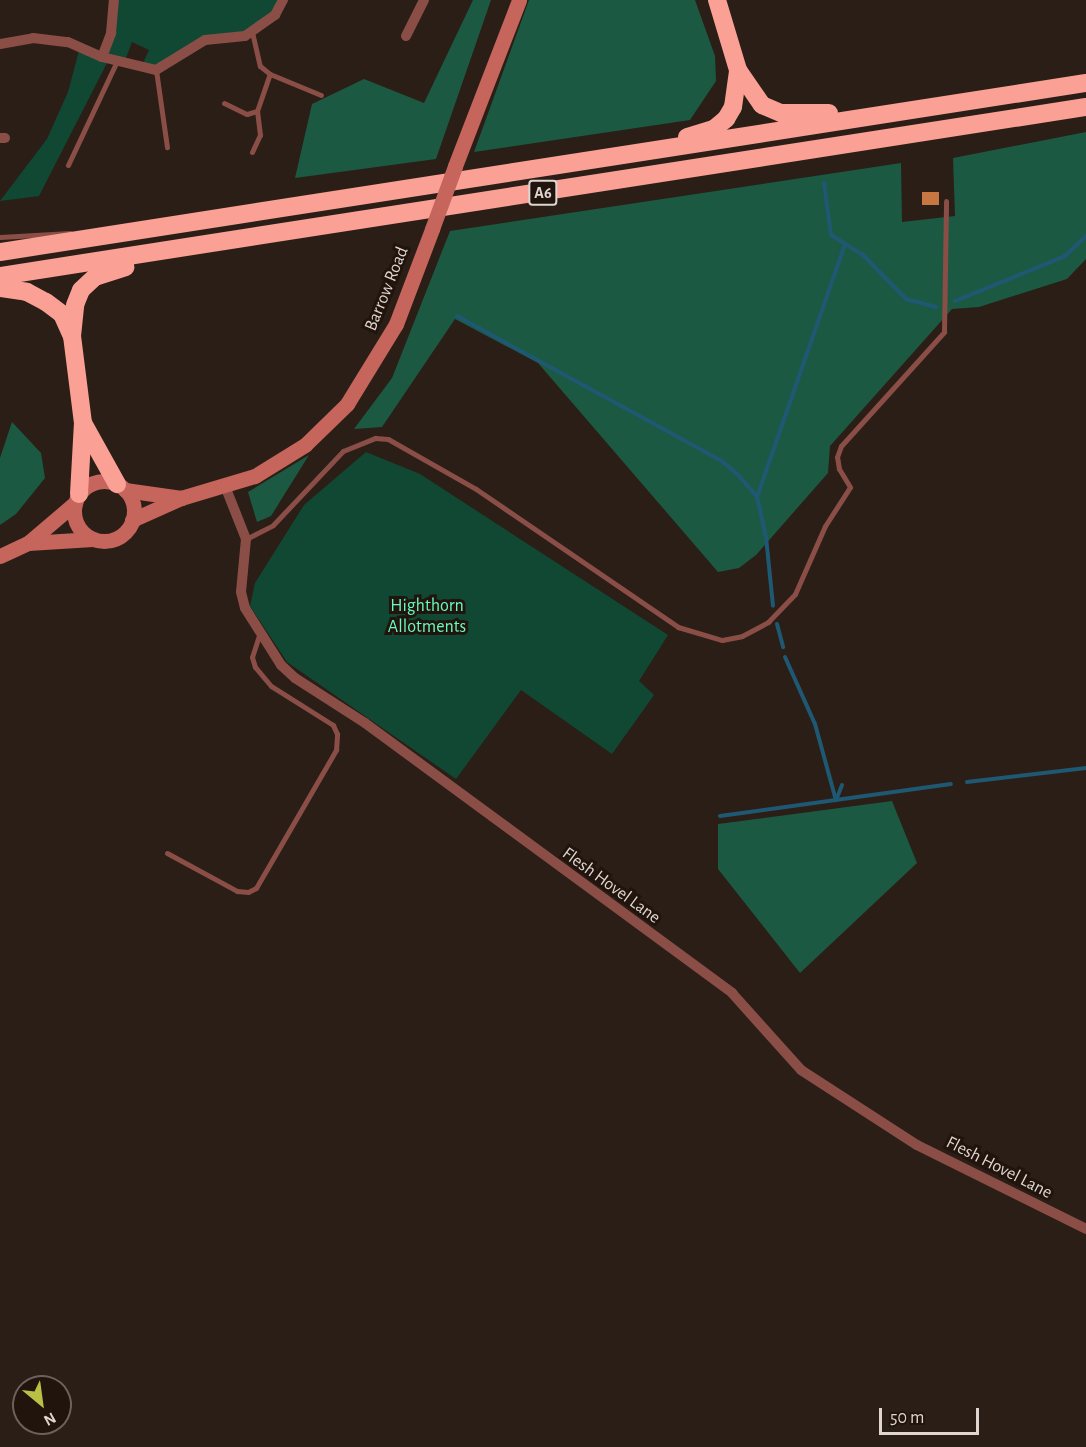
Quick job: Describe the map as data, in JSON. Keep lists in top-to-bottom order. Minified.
{"streets":{"highway":["A6"],"street":["Barrow Road","Flesh Hovel Lane"]},"crossings":[["Barrow Road","Flesh Hovel Lane"]],"parks":["Highthorn Allotments"],"scale_bar":"50 m","north":"bottom right"}
